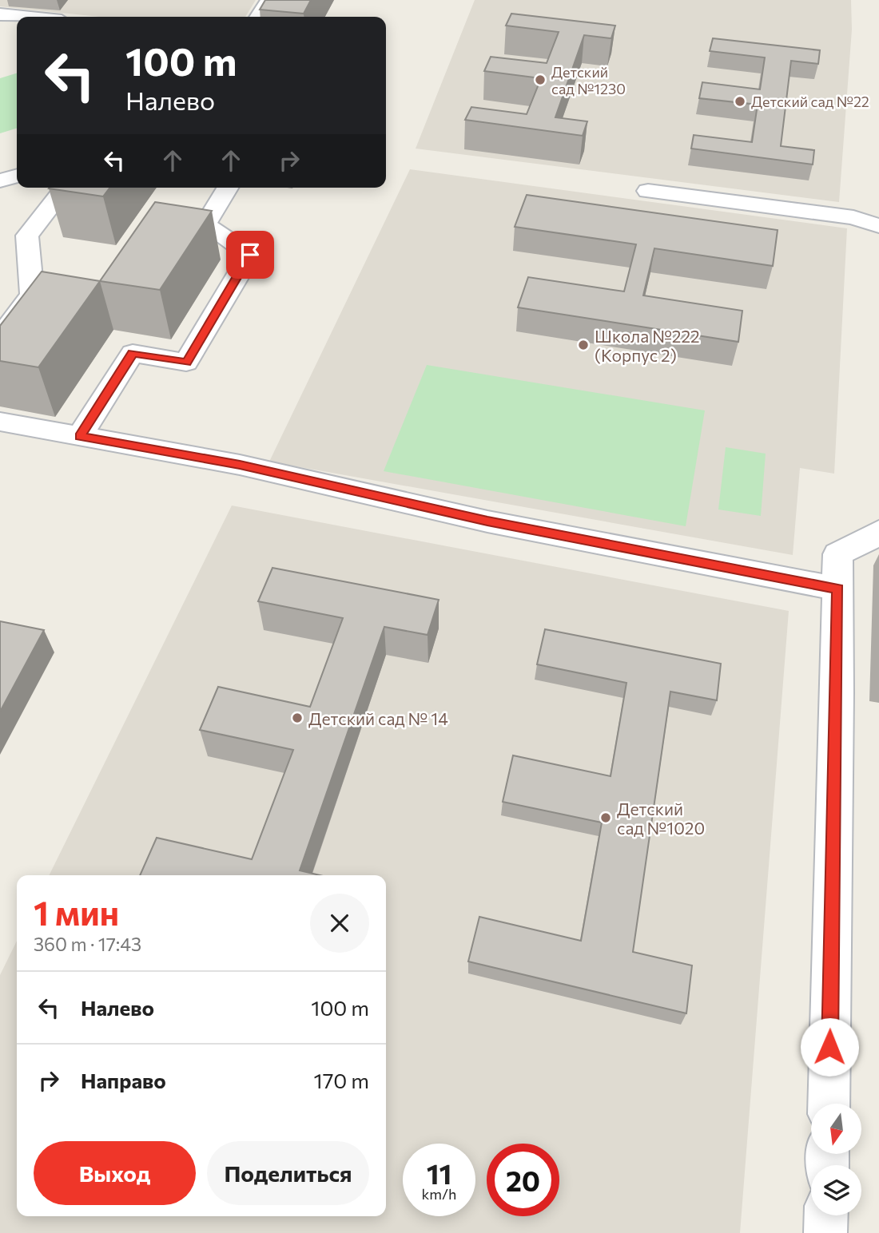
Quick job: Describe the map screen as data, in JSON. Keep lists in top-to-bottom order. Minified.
{"places":["Детский сад №1230","Детский сад №22","Школа №222 (Корпус 2)","Детский сад № 14","Детский сад №1020"],"north":"bottom","page":{"turn":["100 m","Налево"],"heading":["1 мин","360 m · 17:43"],"list":[{"name":"Налево","value":"100 m"},{"name":"Направо","value":"170 m"}],"buttons":["Выход","Поделиться"],"speed":"11 km/h","limit":"20"}}
